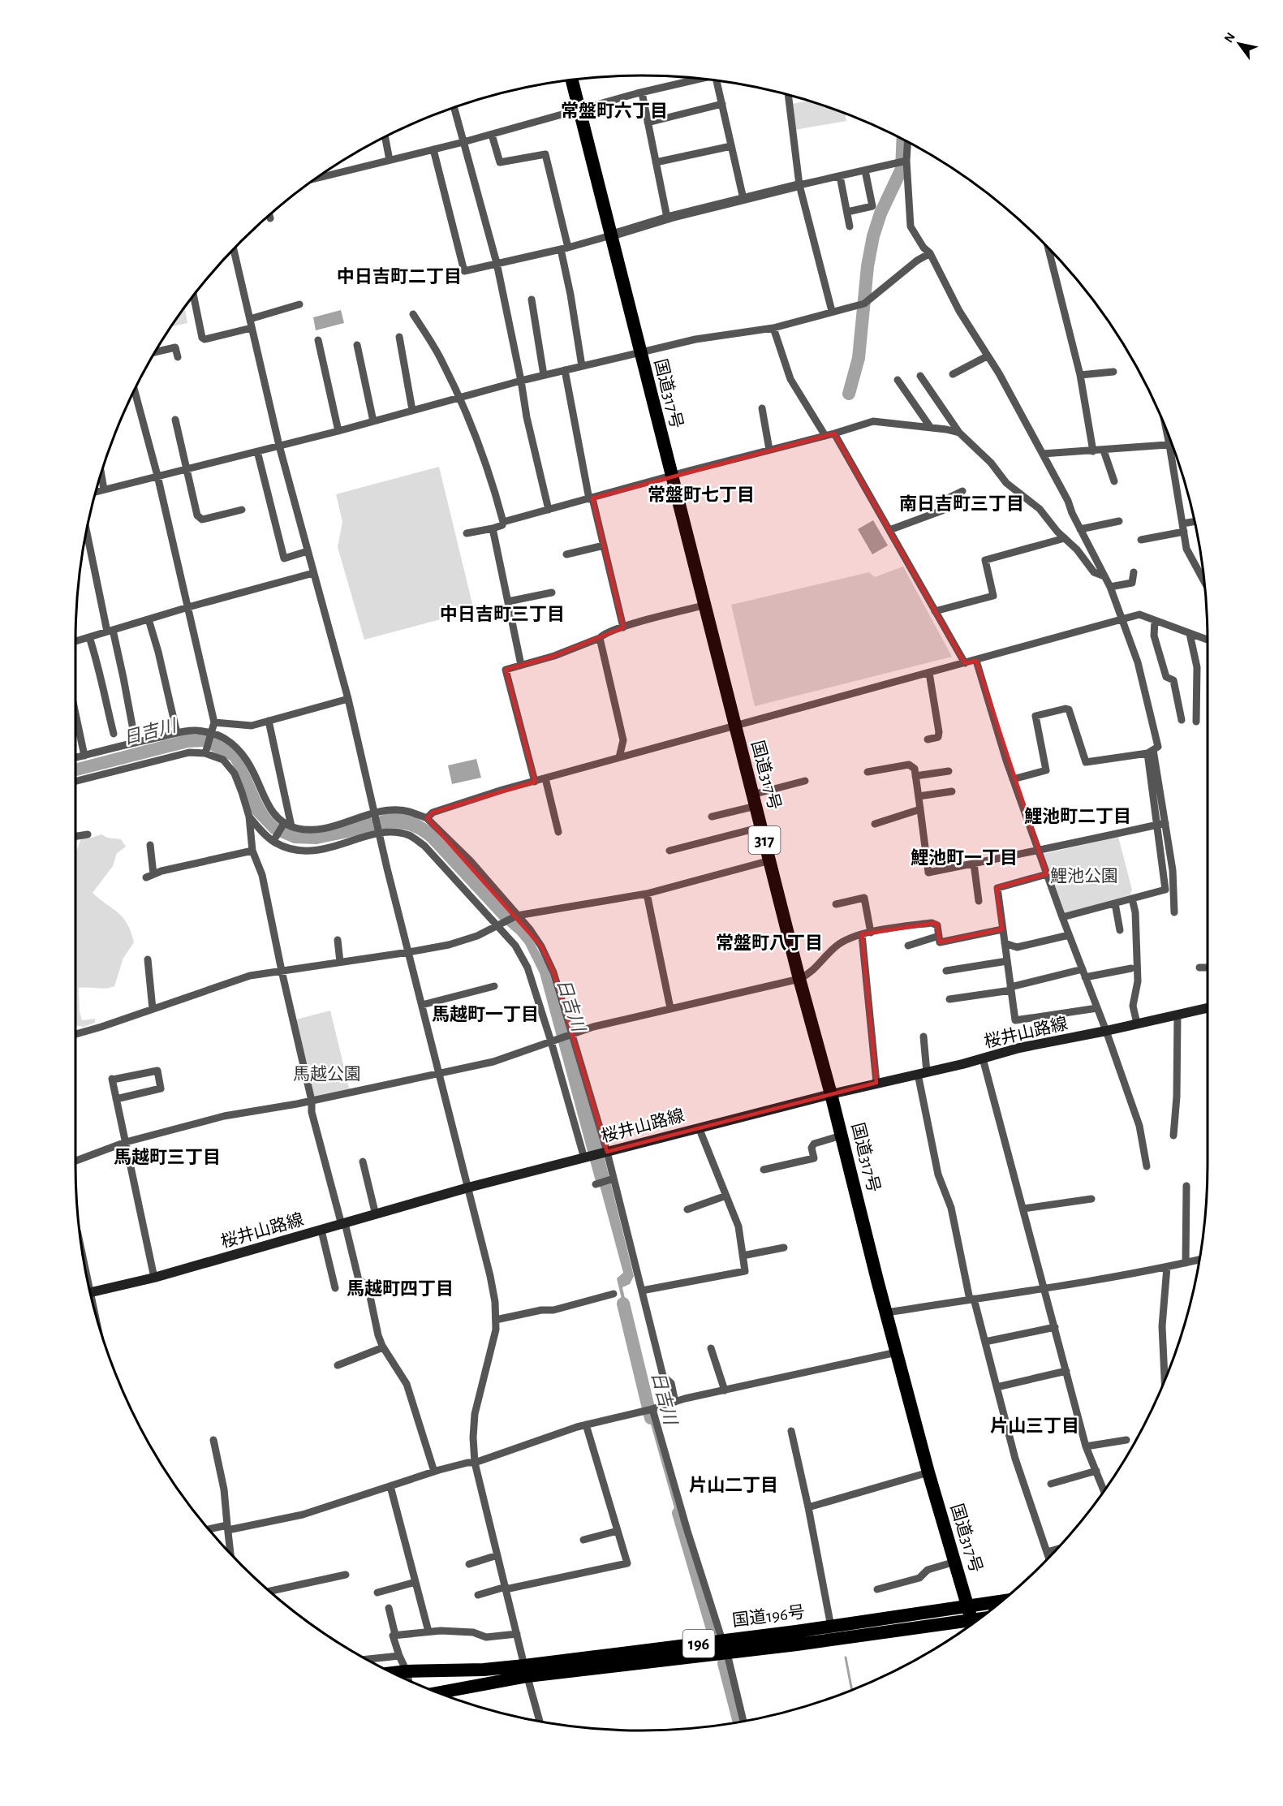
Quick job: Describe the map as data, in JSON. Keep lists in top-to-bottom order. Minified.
{"streets":{"highway":["国道317号","317","国道196号","196"],"main road":["桜井山路線"]},"crossings":[["国道317号","桜井山路線"],["国道317号","国道196号"]],"districts":["常盤町六丁目","中日吉町二丁目","常盤町七丁目","南日吉町三丁目","中日吉町三丁目","鯉池町二丁目","鯉池町一丁目","常盤町八丁目","馬越町一丁目","馬越町三丁目","馬越町四丁目","片山三丁目","片山二丁目"],"water":["日吉川"],"parks":["鯉池公園","馬越公園"],"north":"top left"}
